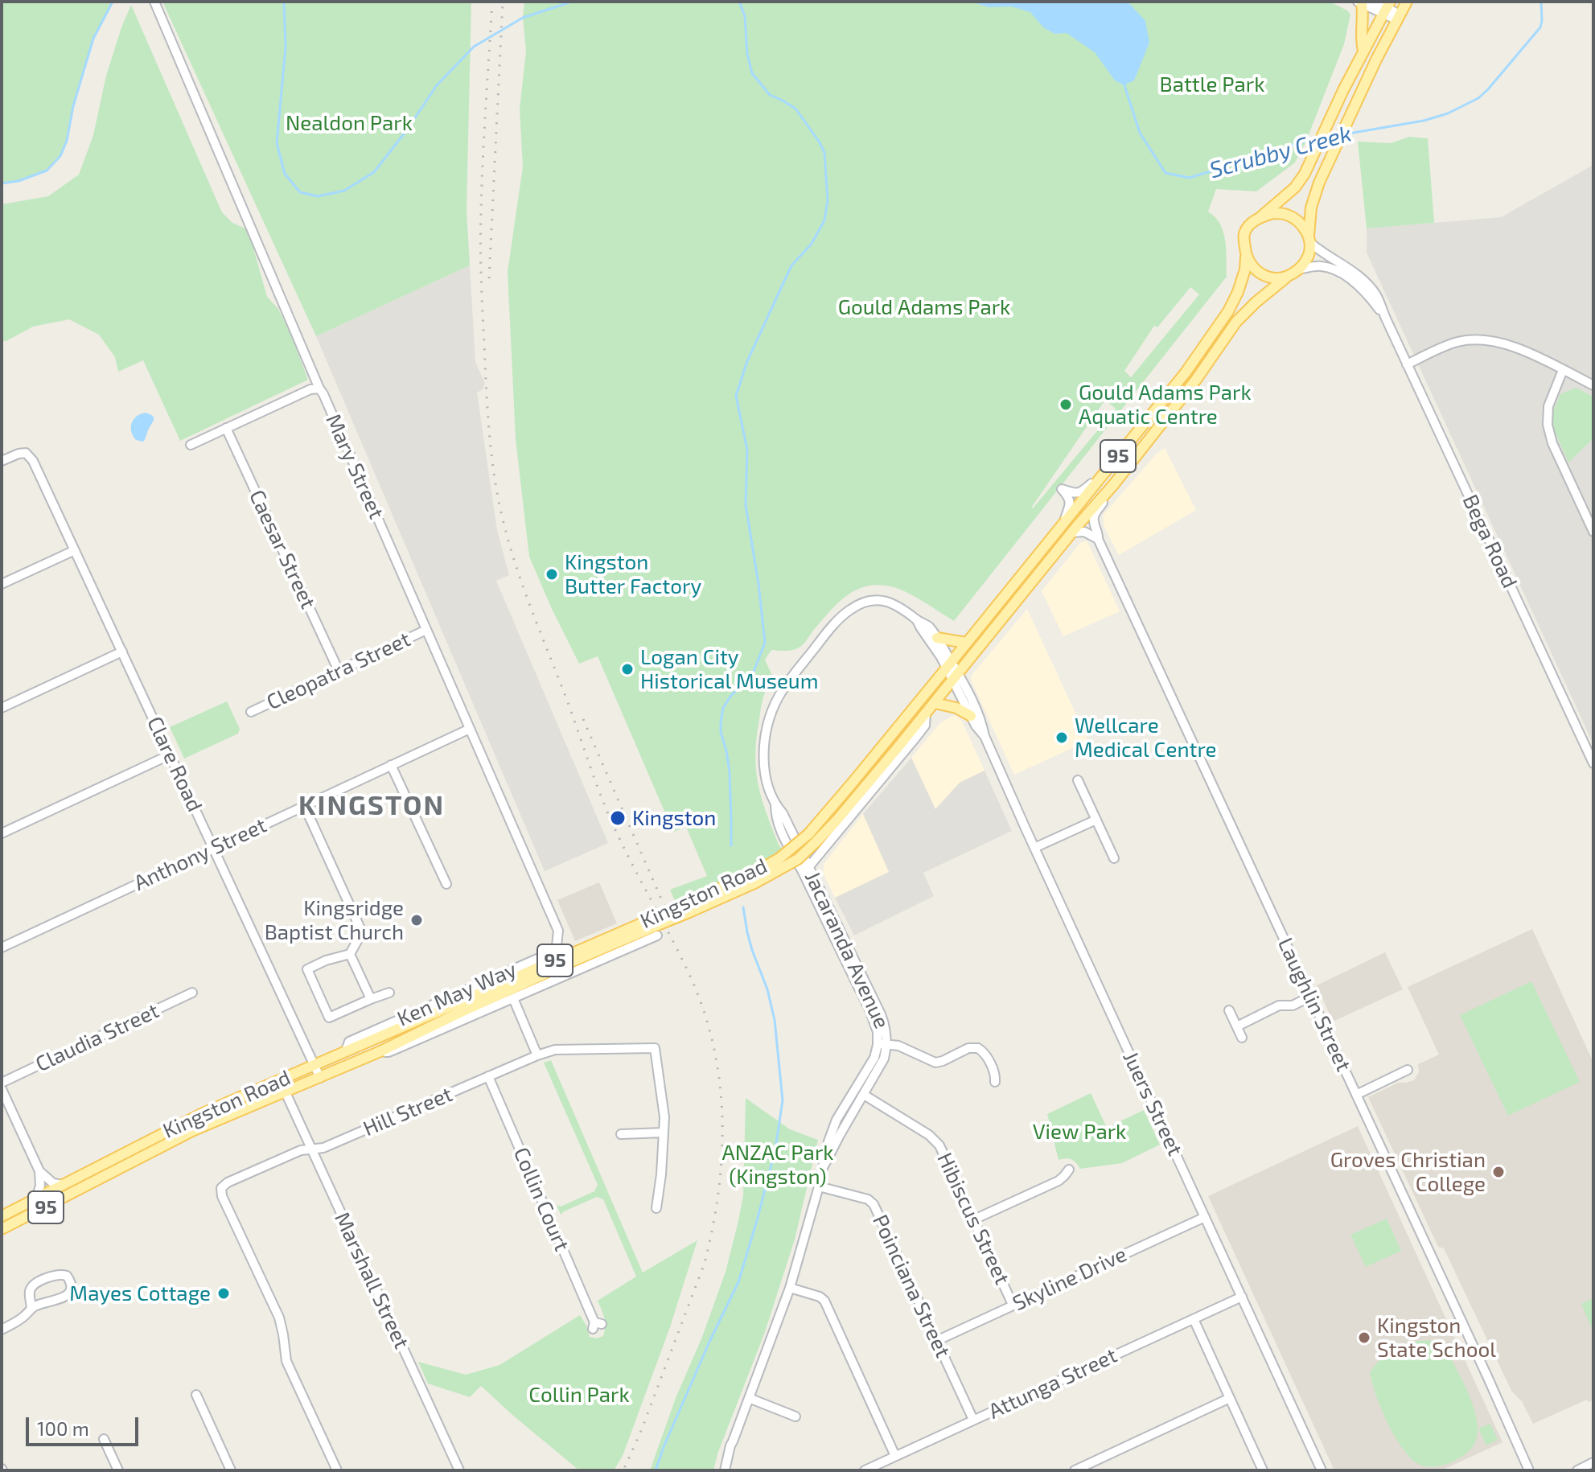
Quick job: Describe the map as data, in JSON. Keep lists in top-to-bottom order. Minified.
{"streets":{"main road":["95","Kingston Road"],"street":["Mary Street","Bega Road","Caesar Street","Cleopatra Street","Clare Road","Anthony Street","Jacaranda Avenue","Ken May Way","Laughlin Street","Claudia Street","Juers Street","Hill Street","Collin Court","Hibiscus Street","Skyline Drive","Marshall Street","Poinciana Street","Attunga Street"]},"crossings":[["95","Bega Road"],["95","Kingston Road"],["Mary Street","Cleopatra Street"],["Mary Street","Anthony Street"],["Mary Street","Ken May Way"],["Bega Road","Kingston Road"],["Caesar Street","Cleopatra Street"],["Clare Road","Anthony Street"],["Clare Road","Kingston Road"],["Kingston Road","Jacaranda Avenue"],["Kingston Road","Ken May Way"],["Kingston Road","Laughlin Street"],["Kingston Road","Juers Street"],["Kingston Road","Marshall Street"],["Jacaranda Avenue","Juers Street"],["Jacaranda Avenue","Hibiscus Street"],["Jacaranda Avenue","Poinciana Street"],["Juers Street","Skyline Drive"],["Juers Street","Attunga Street"],["Hill Street","Collin Court"],["Hill Street","Marshall Street"],["Hibiscus Street","Skyline Drive"],["Skyline Drive","Poinciana Street"],["Poinciana Street","Attunga Street"]],"districts":["KINGSTON"],"water":["Scrubby Creek"],"parks":["Battle Park","Nealdon Park","Gould Adams Park","View Park","ANZAC Park (Kingston)","Collin Park"],"places":["Gould Adams Park Aquatic Centre","Kingston Butter Factory","Logan City Historical Museum","Wellcare Medical Centre","Kingston","Kingsridge Baptist Church","Groves Christian College","Mayes Cottage","Kingston State School"],"scale_bar":"100 m"}
